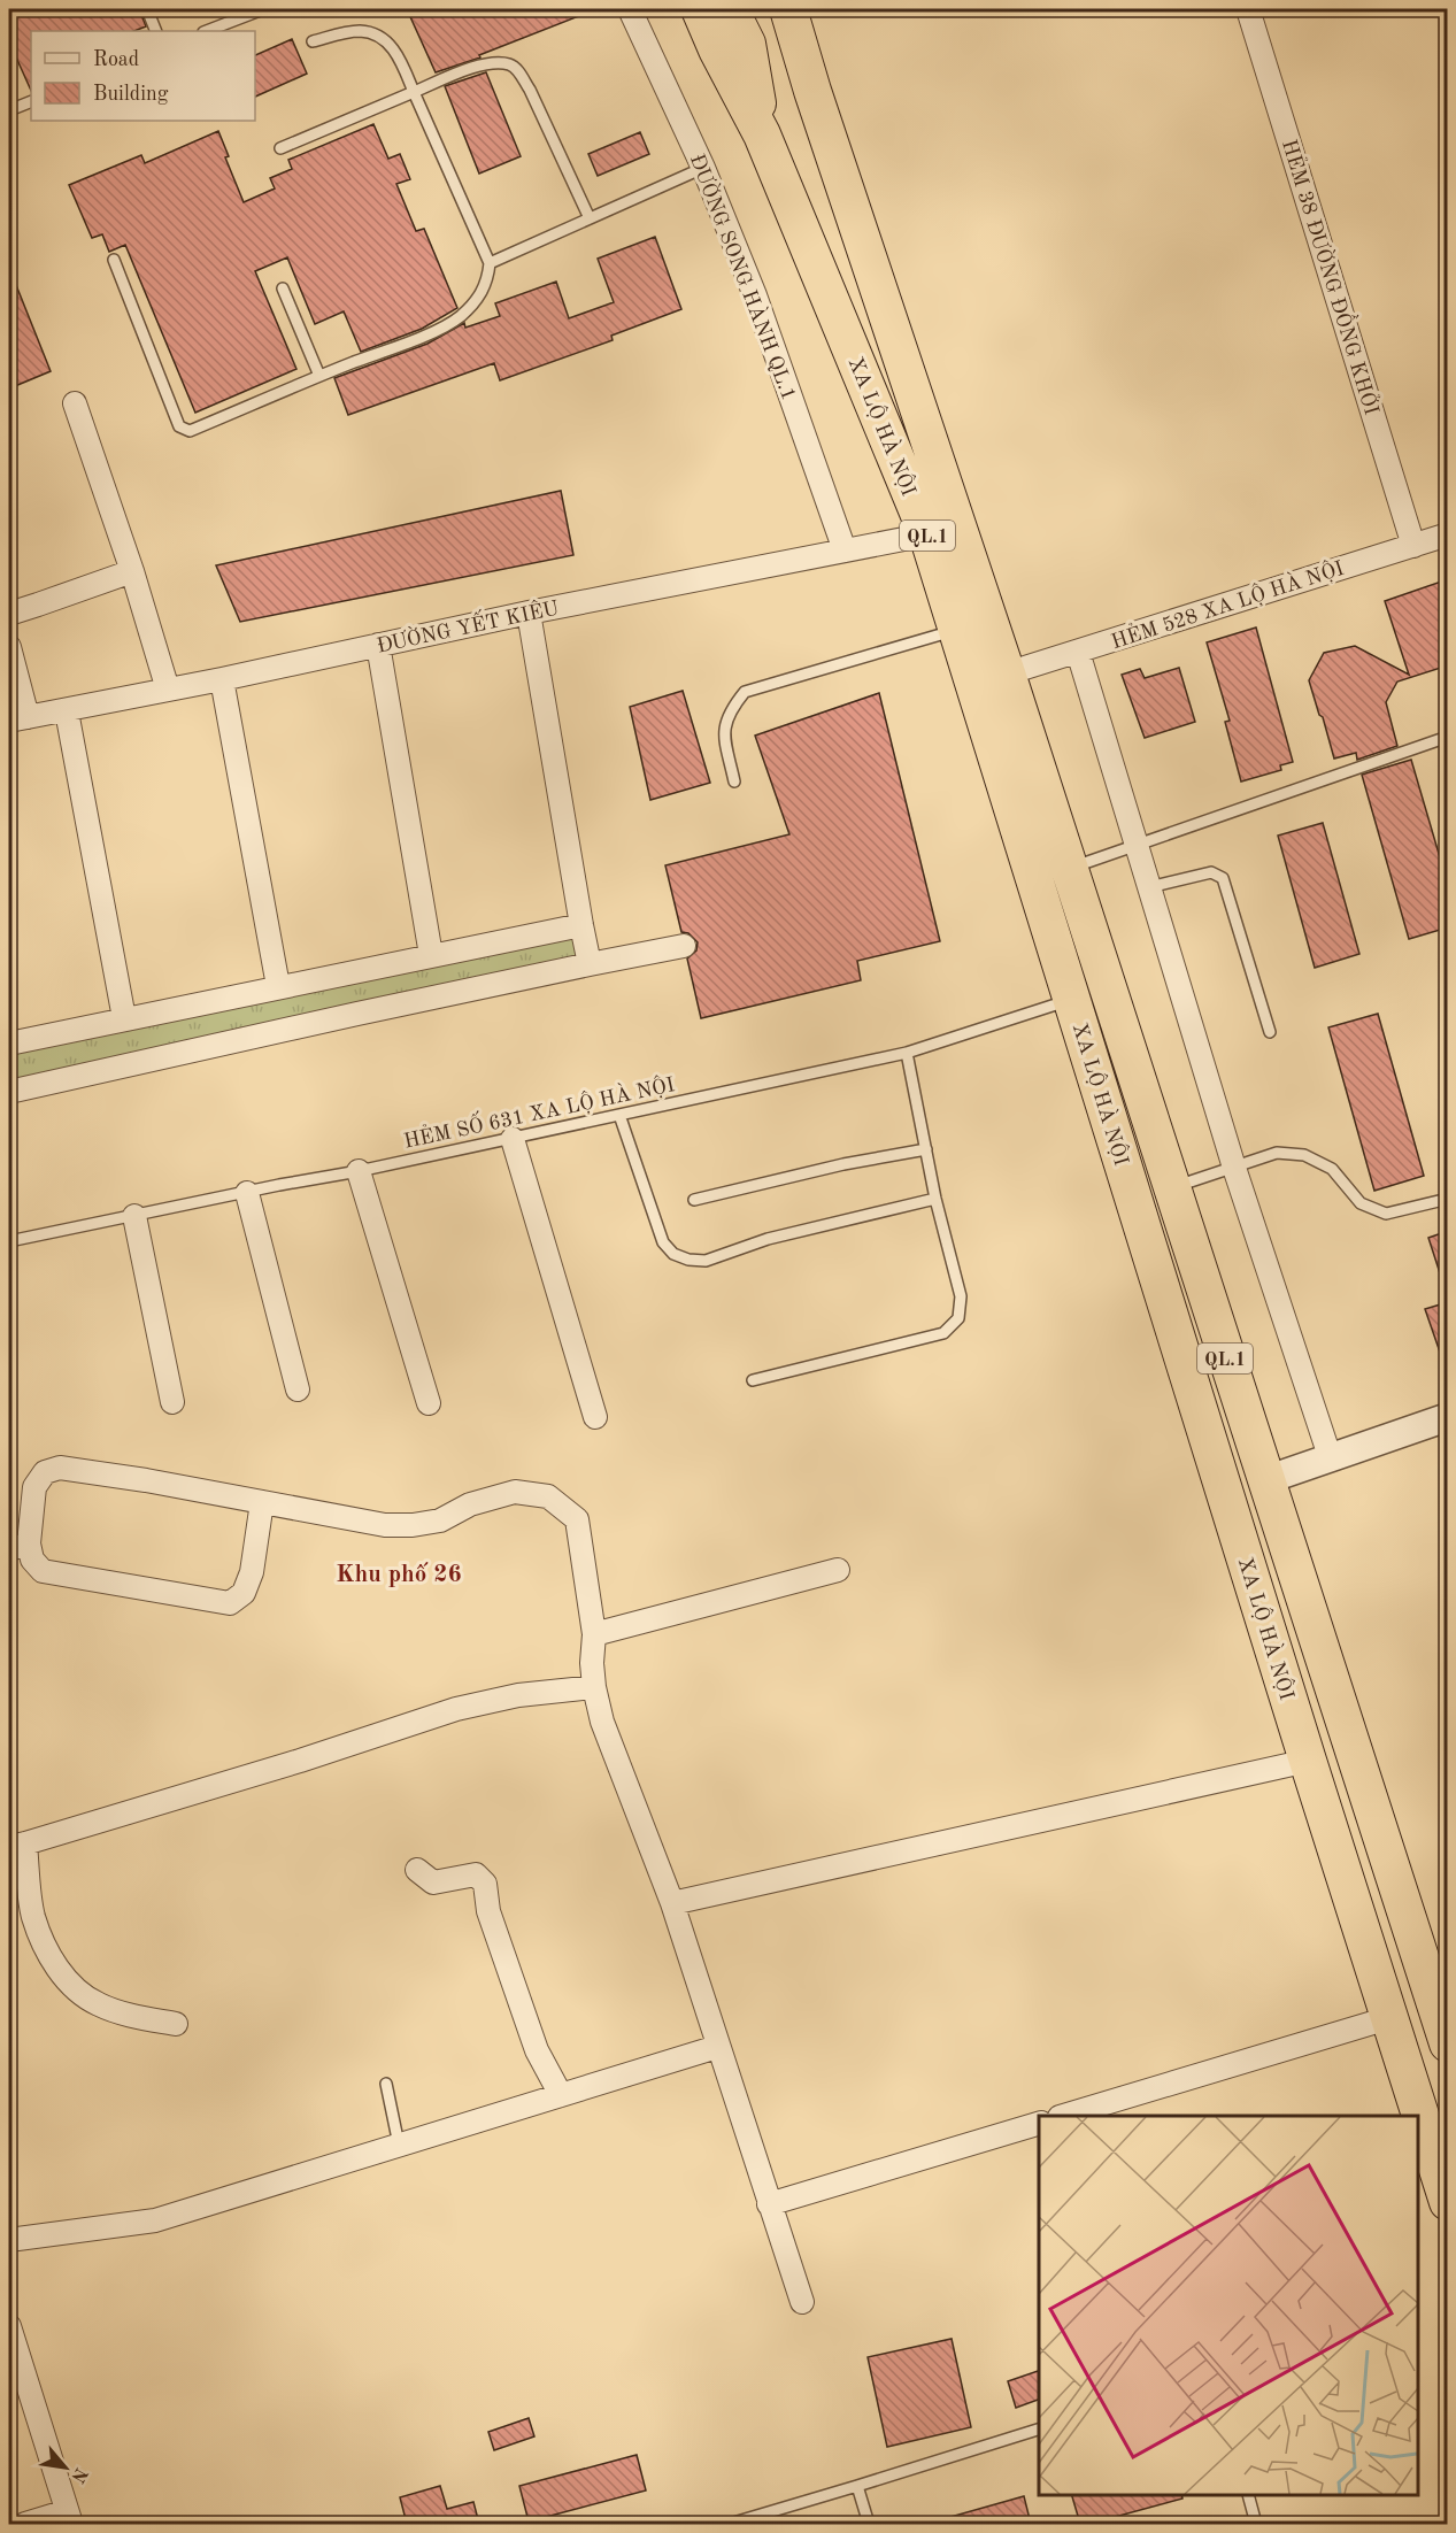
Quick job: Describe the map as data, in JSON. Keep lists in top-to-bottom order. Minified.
{"streets":{"highway":["XA LỘ HÀ NỘI","QL.1"],"street":["ĐƯỜNG SONG HÀNH QL.1","HẺM 38 ĐƯỜNG ĐỒNG KHỞI","HẺM 528 XA LỘ HÀ NỘI","ĐƯỜNG YẾT KIÊU"],"lane":["HẺM SỐ 631 XA LỘ HÀ NỘI"]},"crossings":[["ĐƯỜNG SONG HÀNH QL.1","ĐƯỜNG YẾT KIÊU"],["HẺM 38 ĐƯỜNG ĐỒNG KHỞI","HẺM 528 XA LỘ HÀ NỘI"],["XA LỘ HÀ NỘI","QL.1"],["XA LỘ HÀ NỘI","HẺM 528 XA LỘ HÀ NỘI"],["XA LỘ HÀ NỘI","ĐƯỜNG YẾT KIÊU"],["XA LỘ HÀ NỘI","HẺM SỐ 631 XA LỘ HÀ NỘI"]],"districts":["Khu phố 26"],"legend":["Road","Building"],"north":"bottom right"}
